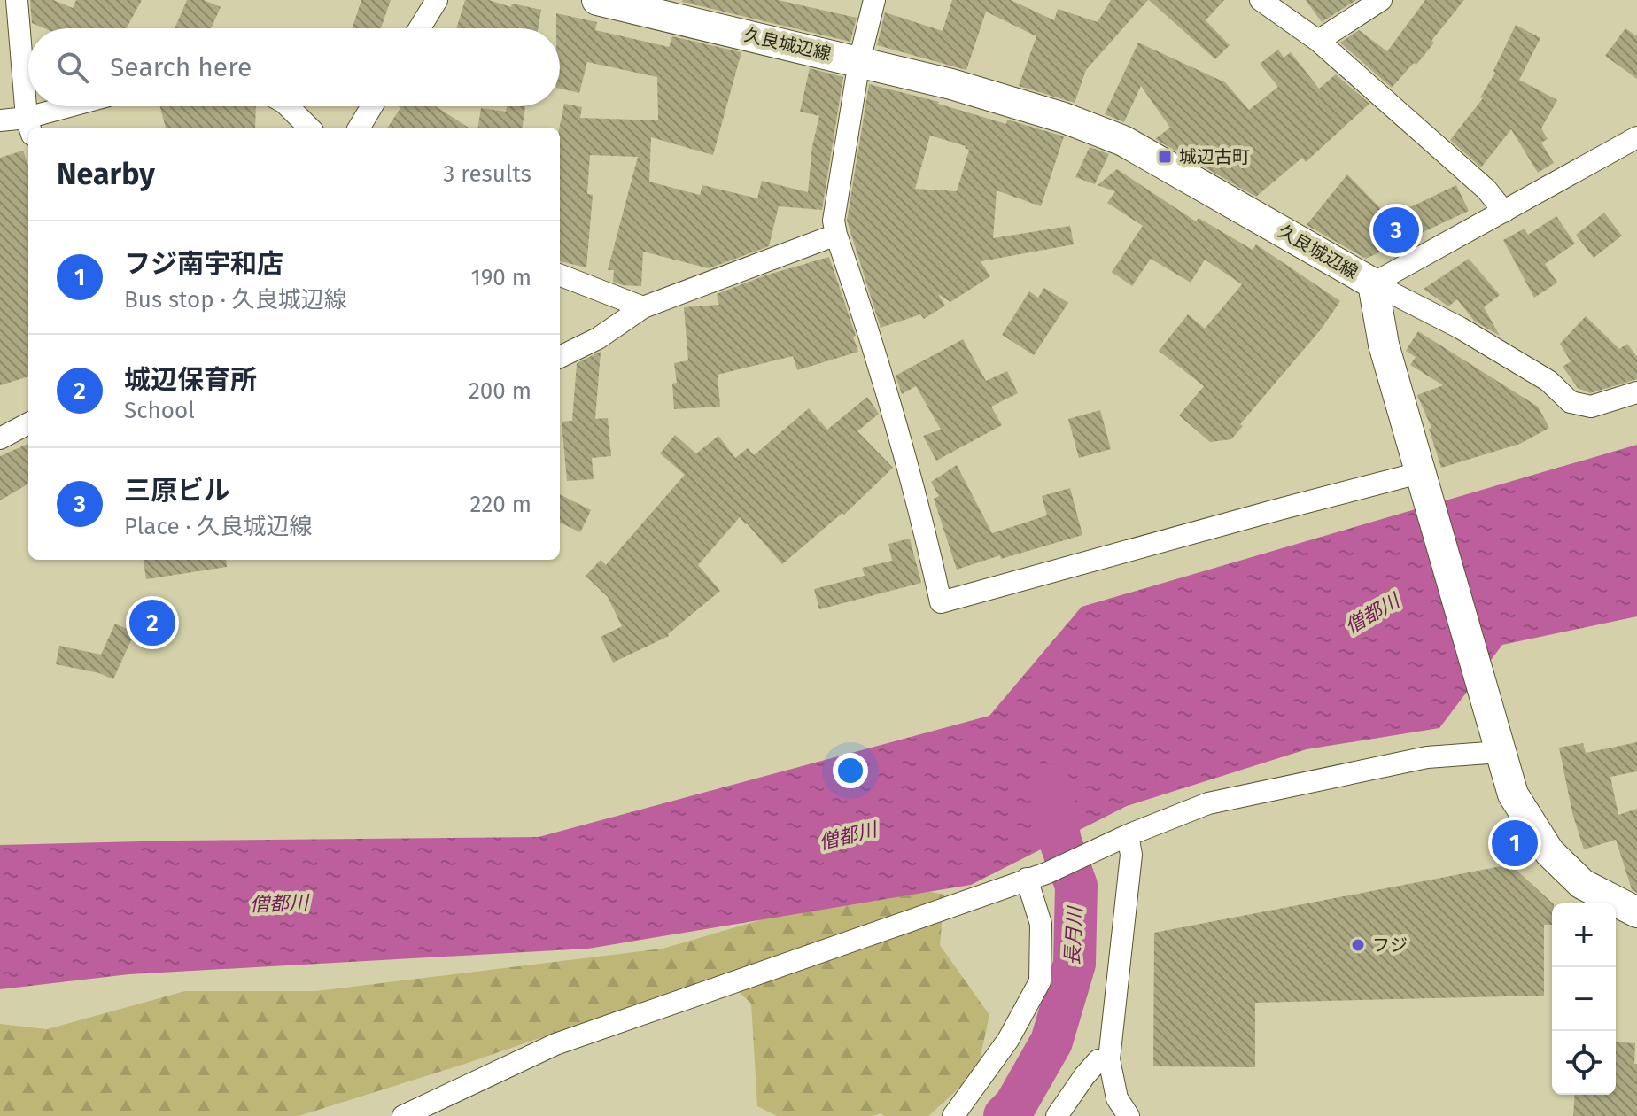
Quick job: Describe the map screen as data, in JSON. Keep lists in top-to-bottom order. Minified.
{"streets":{"main road":["久良城辺線"]},"water":["僧都川","長月川"],"places":{"transit":["城辺古町"],"other":["フジ"]},"page":{"search":"Search here","heading":["Nearby","3 results"],"pins":["3","2","1"],"list":[{"mark":"1","name":"フジ南宇和店","note":"Bus stop · 久良城辺線","value":"190 m"},{"mark":"2","name":"城辺保育所","note":"School","value":"200 m"},{"mark":"3","name":"三原ビル","note":"Place · 久良城辺線","value":"220 m"}],"map_buttons":["+","−"]}}
